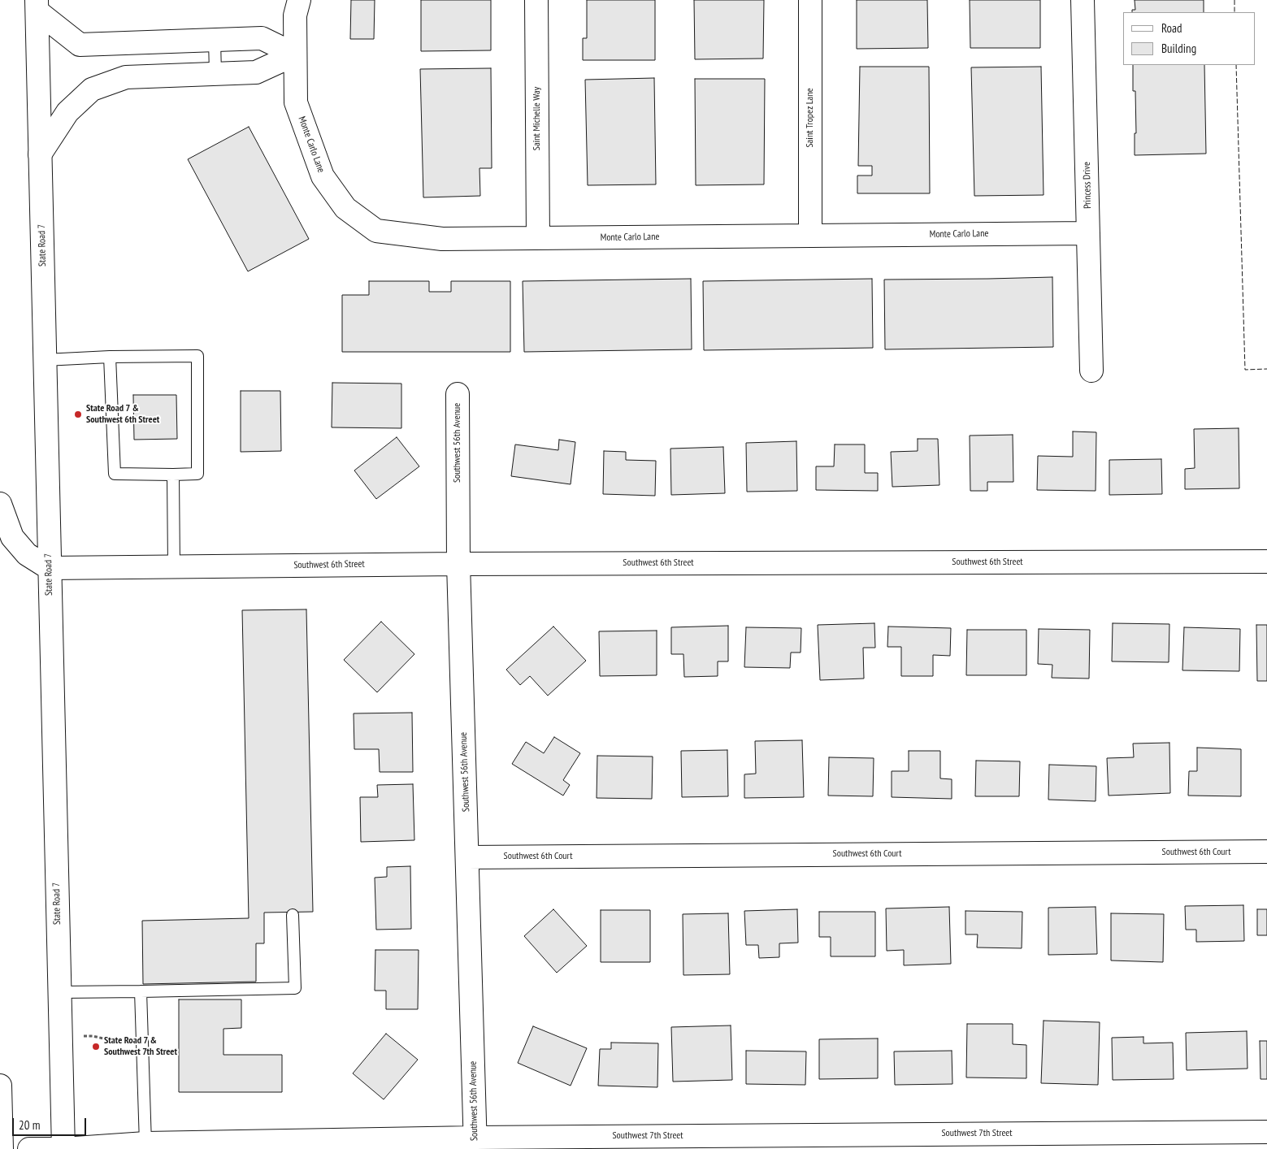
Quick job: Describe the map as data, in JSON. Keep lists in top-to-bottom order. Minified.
{"streets":{"street":["Saint Tropez Lane","Saint Michelle Way","Monte Carlo Lane","Princess Drive","State Road 7","Southwest 56th Avenue","Southwest 6th Street","Southwest 6th Court","Southwest 7th Street"]},"crossings":[["Saint Tropez Lane","Monte Carlo Lane"],["Saint Michelle Way","Monte Carlo Lane"],["Monte Carlo Lane","Princess Drive"],["State Road 7","Southwest 6th Street"],["State Road 7","Southwest 7th Street"],["Southwest 56th Avenue","Southwest 6th Street"],["Southwest 56th Avenue","Southwest 6th Court"],["Southwest 56th Avenue","Southwest 7th Street"]],"places":["State Road 7 & Southwest 6th Street","State Road 7 & Southwest 7th Street"],"legend":["Road","Building"],"scale_bar":"20 m"}
